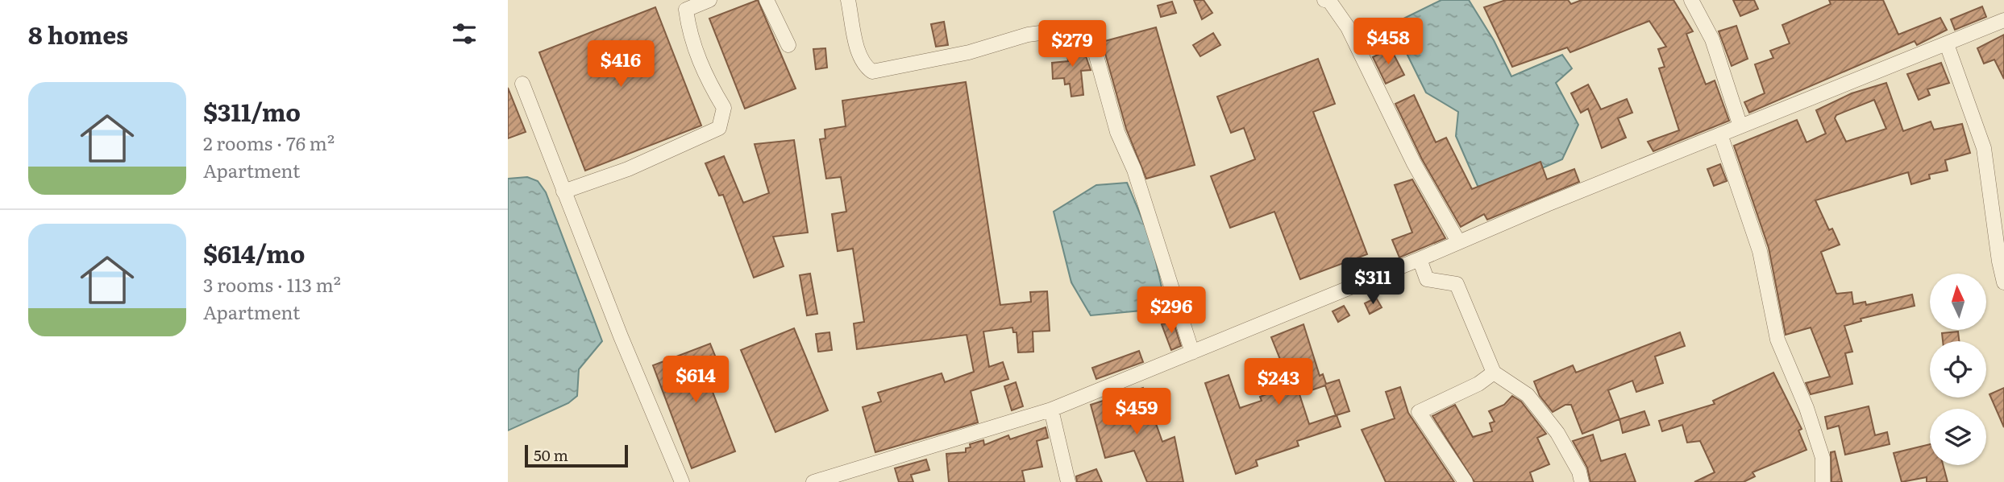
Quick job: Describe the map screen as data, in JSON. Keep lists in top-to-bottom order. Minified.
{"scale_bar":"50 m","north":"top","page":{"heading":"8 homes","price":["$458","$279","$416","$311","$296","$614","$243","$459"],"list":[{"name":"$311/mo","note":"2 rooms · 76 m² · Apartment"},{"name":"$614/mo","note":"3 rooms · 113 m² · Apartment"}],"scale":"50 m"}}
